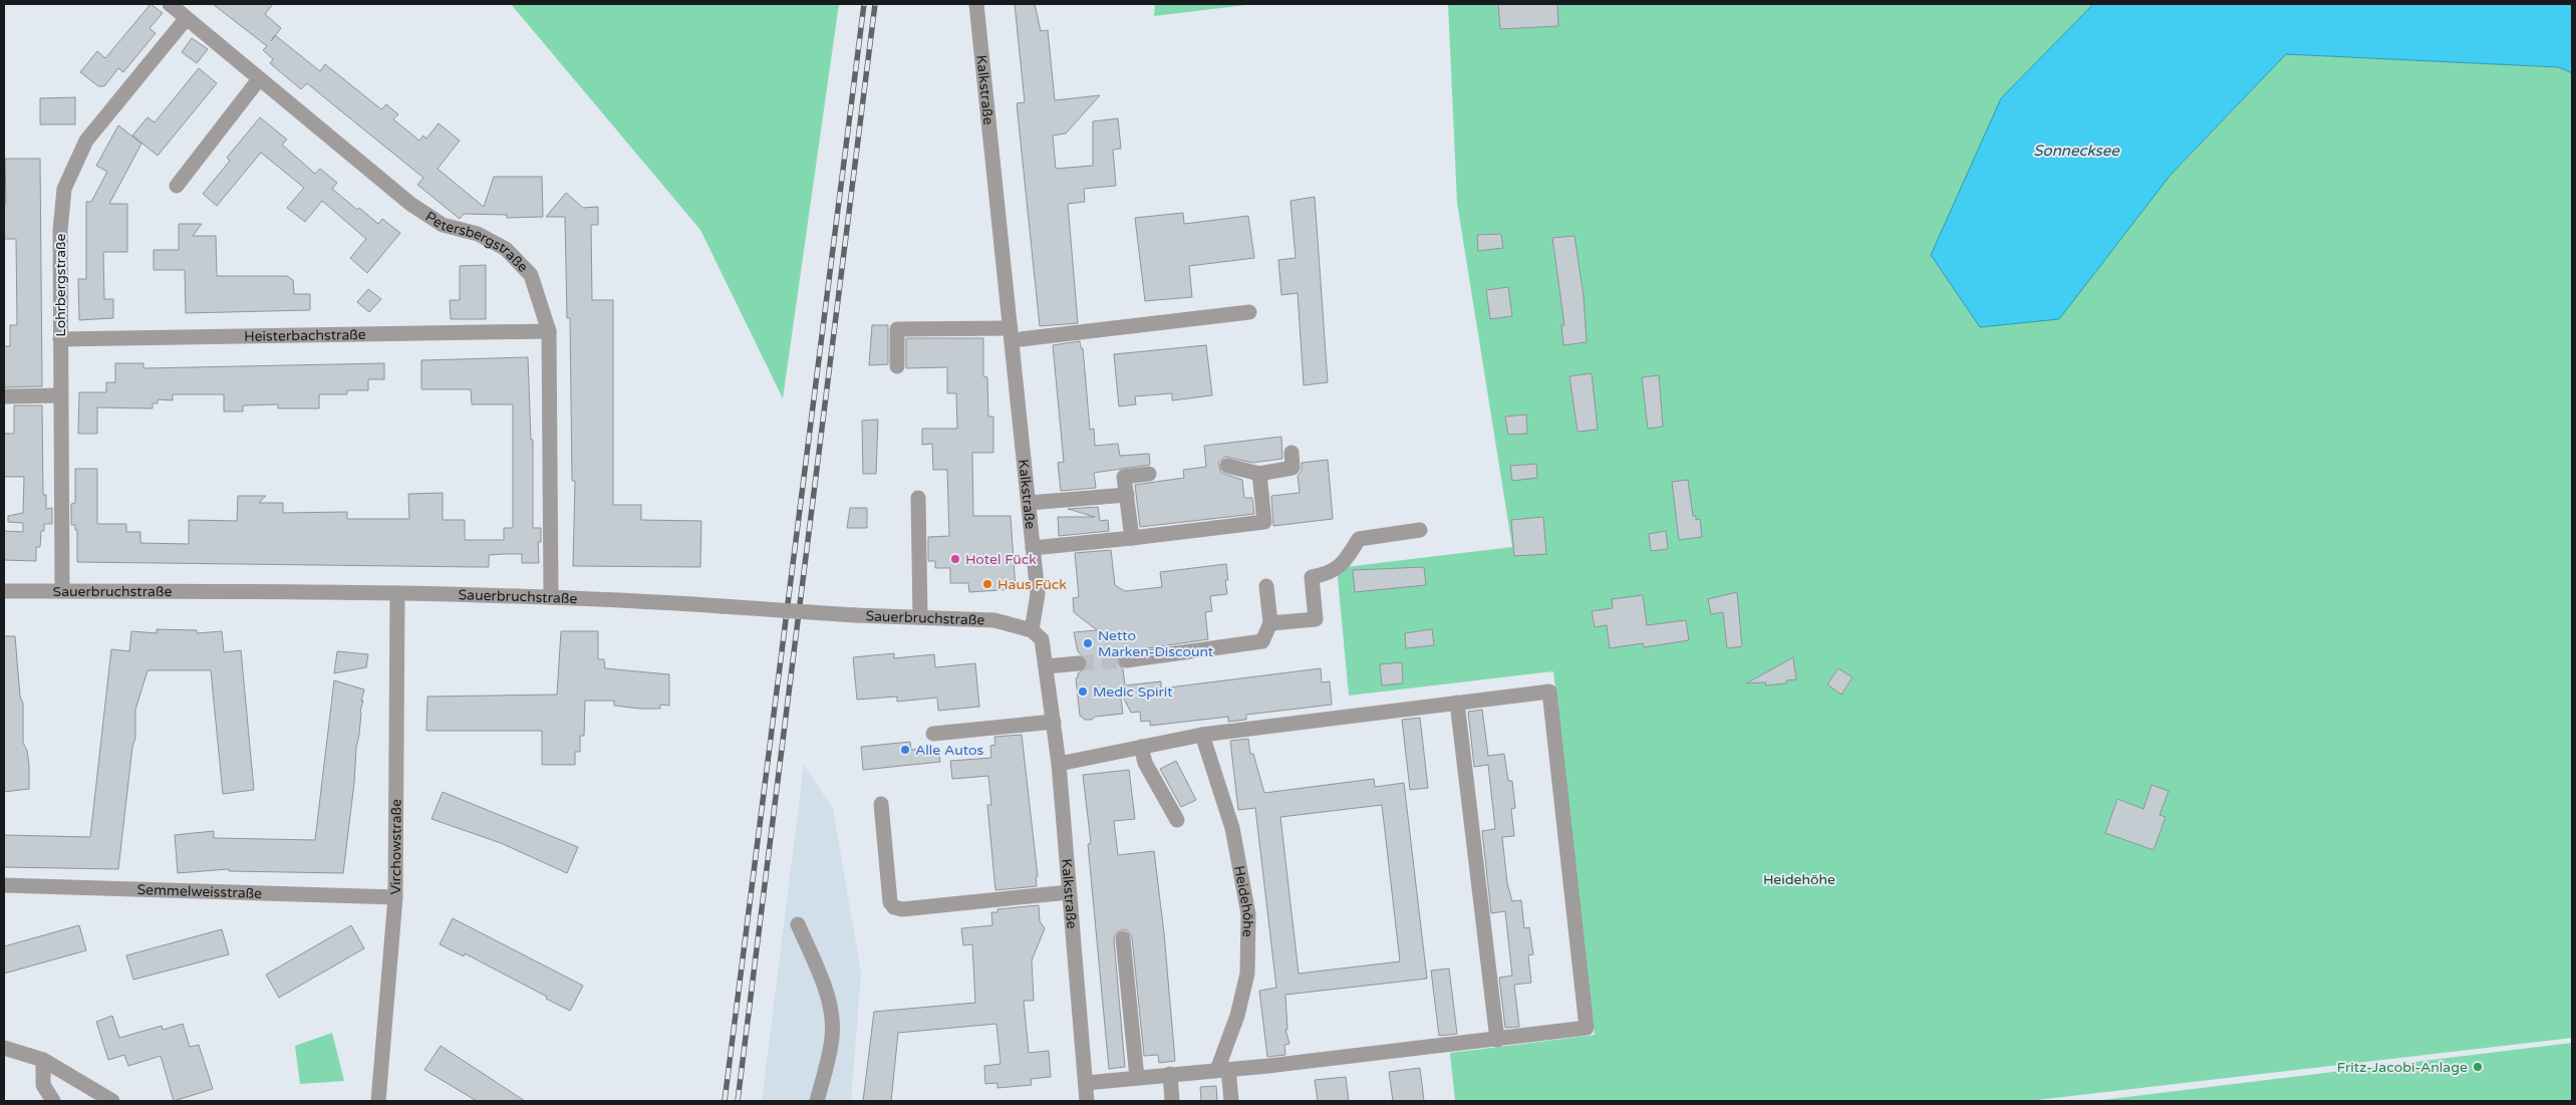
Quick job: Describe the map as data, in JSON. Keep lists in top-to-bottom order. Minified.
{"streets":{"street":["Kalkstraße","Petersbergstraße","Lohrbergstraße","Heisterbachstraße","Sauerbruchstraße","Virchowstraße","Semmelweisstraße","Heidehöhe"]},"crossings":[["Kalkstraße","Sauerbruchstraße"],["Petersbergstraße","Lohrbergstraße"],["Petersbergstraße","Heisterbachstraße"],["Petersbergstraße","Sauerbruchstraße"],["Lohrbergstraße","Heisterbachstraße"],["Lohrbergstraße","Sauerbruchstraße"],["Sauerbruchstraße","Virchowstraße"],["Virchowstraße","Semmelweisstraße"]],"water":["Sonnecksee"],"parks":["Heidehöhe"],"places":["Hotel Fück","Haus Fück","Netto Marken-Discount","Medic Spirit","Alle Autos","Fritz-Jacobi-Anlage"]}
